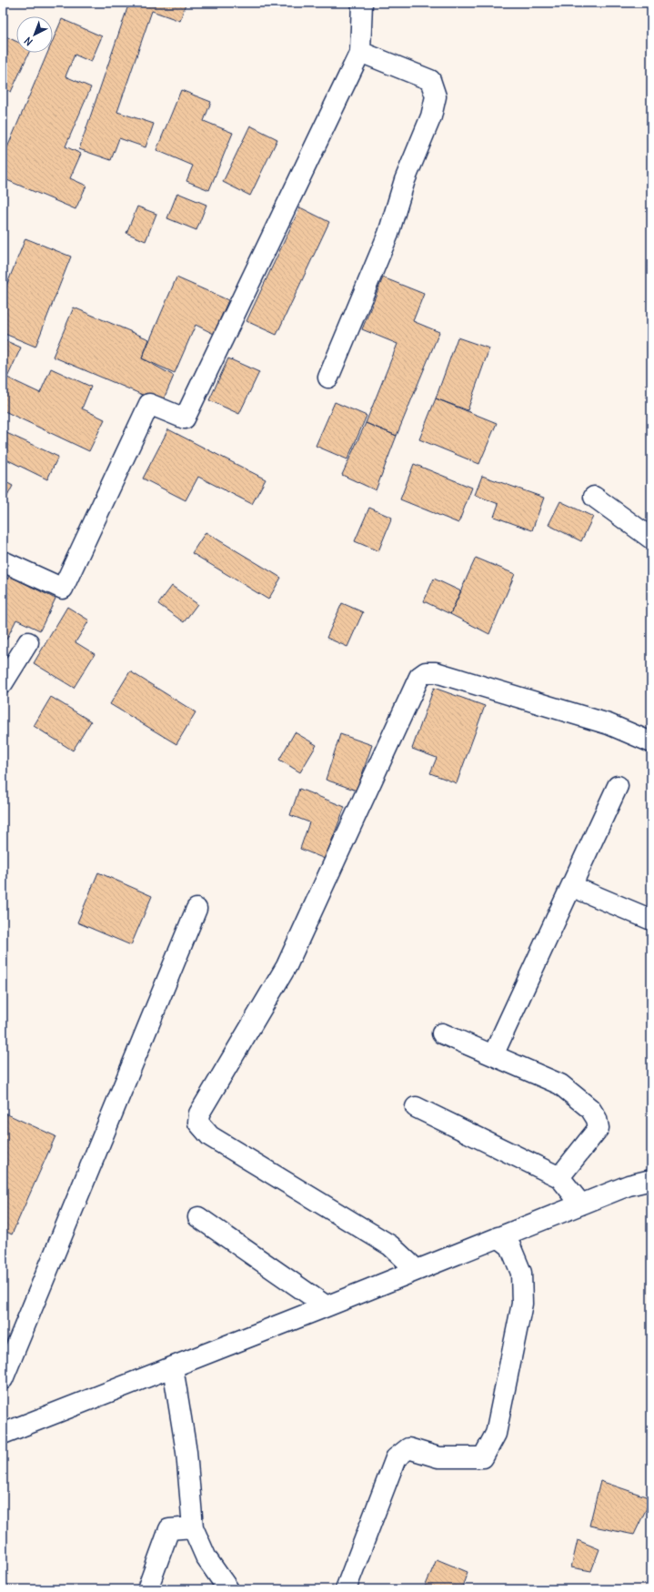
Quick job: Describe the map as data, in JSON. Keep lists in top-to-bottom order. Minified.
{"north":"bottom left"}
